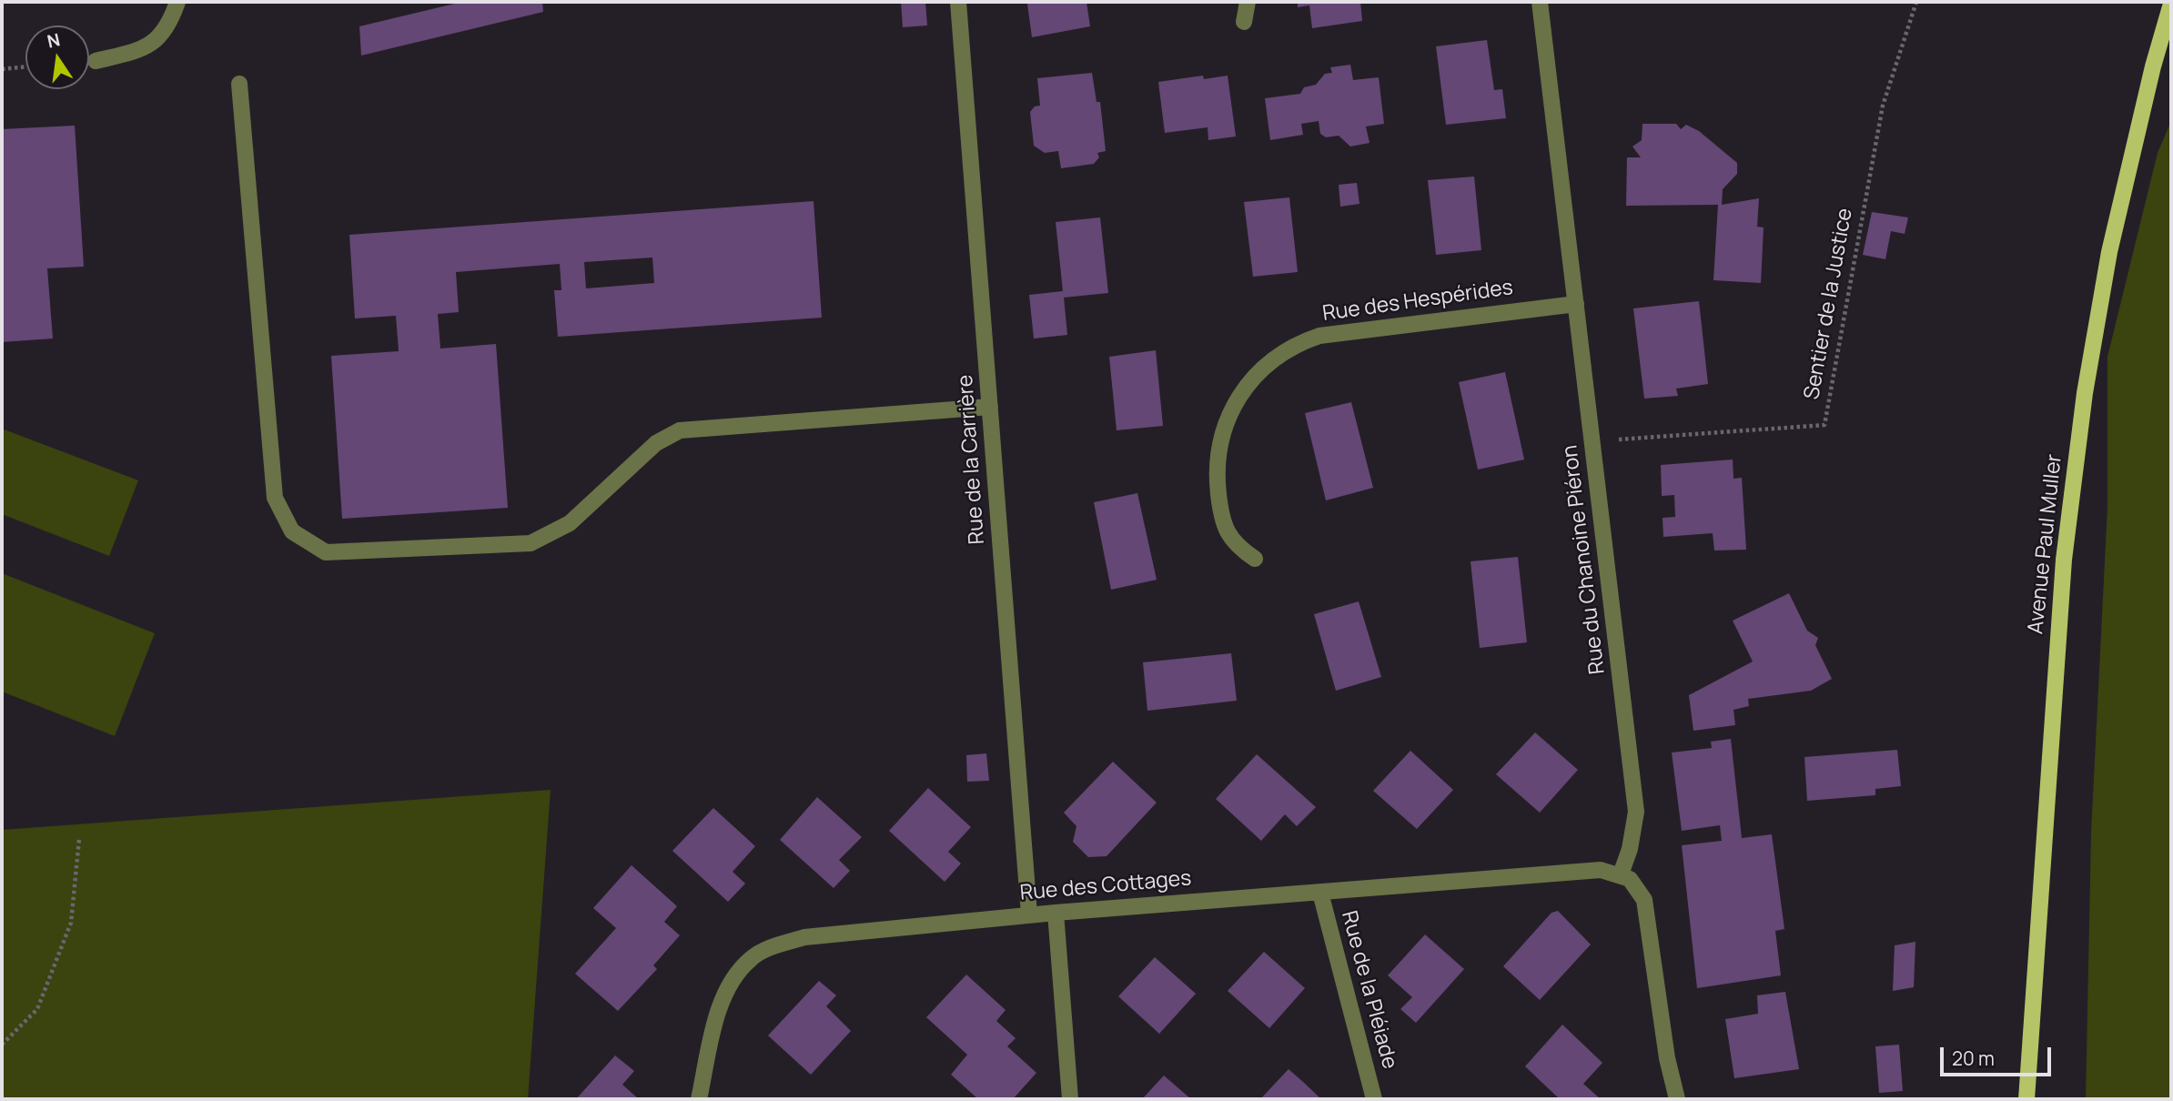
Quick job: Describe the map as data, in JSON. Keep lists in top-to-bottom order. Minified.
{"streets":{"main road":["Avenue Paul Muller"],"street":["Rue des Hespérides","Rue de la Carrière","Rue du Chanoine Piéron","Rue des Cottages","Rue de la Pléiade"],"path":["Sentier de la Justice"]},"crossings":[["Rue des Hespérides","Rue du Chanoine Piéron"],["Sentier de la Justice","Rue du Chanoine Piéron"],["Rue de la Carrière","Rue des Cottages"],["Rue du Chanoine Piéron","Rue des Cottages"],["Rue des Cottages","Rue de la Pléiade"]],"scale_bar":"20 m","north":"top"}
